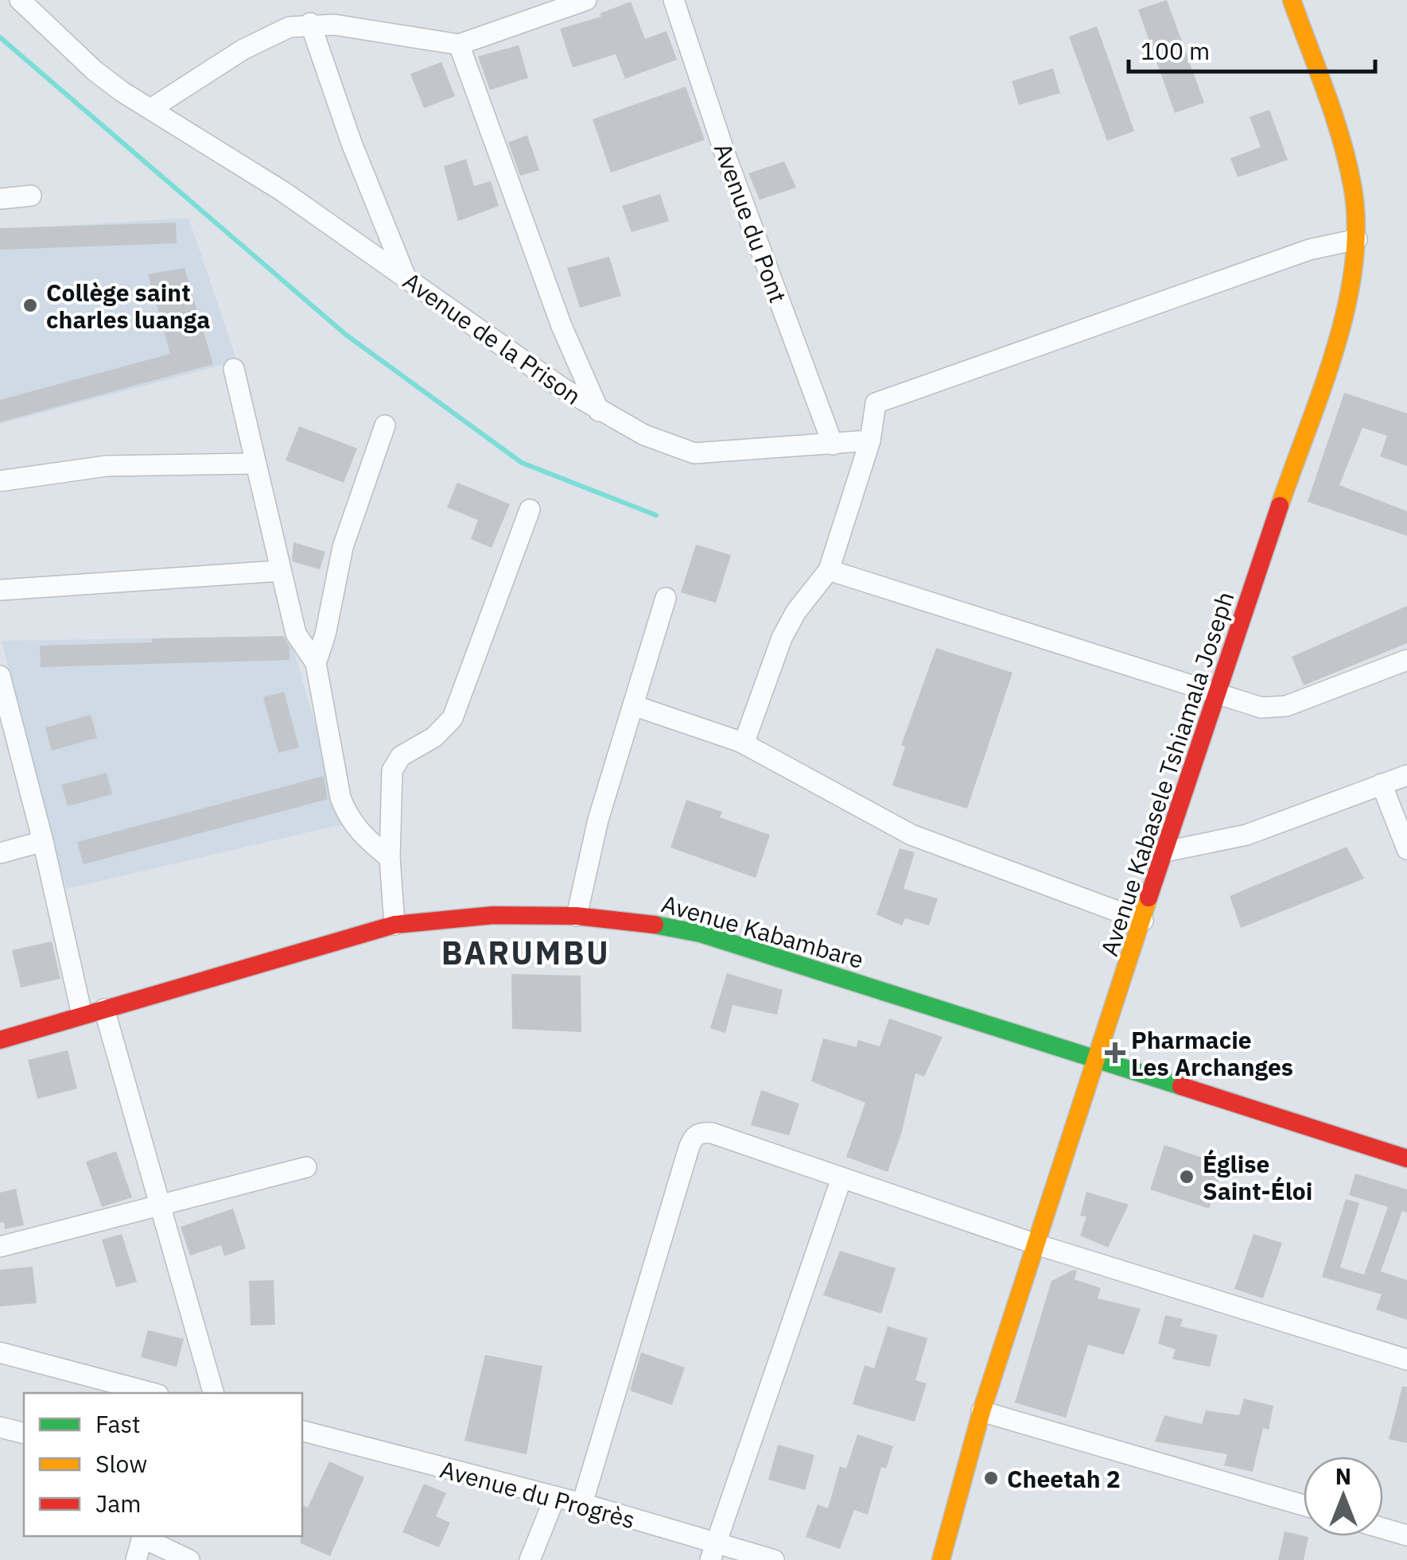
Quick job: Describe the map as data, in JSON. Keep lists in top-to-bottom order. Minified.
{"streets":{"main road":["Avenue Kabasele Tshiamala Joseph","Avenue Kabambare"],"street":["Avenue du Pont","Avenue de la Prison","Avenue du Progrès"]},"crossings":[["Avenue du Pont","Avenue de la Prison"],["Avenue Kabasele Tshiamala Joseph","Avenue Kabambare"]],"districts":["BARUMBU"],"places":{"other":["Collège saint charles luanga","Église Saint-Éloi","Cheetah 2"],"health":["Pharmacie Les Archanges"]},"legend":["Fast","Slow","Jam"],"scale_bar":"100 m","north":"top"}
